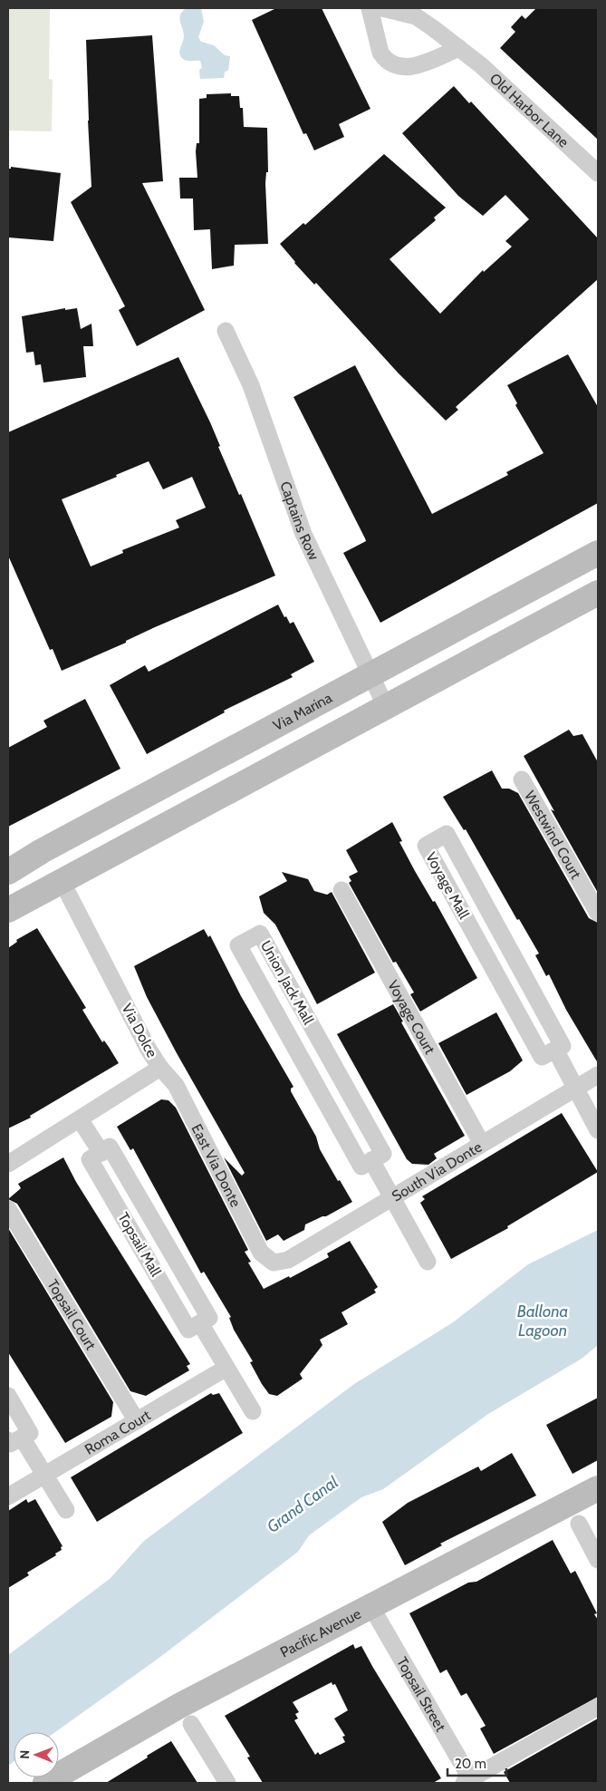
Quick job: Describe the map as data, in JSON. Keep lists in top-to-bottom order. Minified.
{"streets":{"street":["Old Harbor Lane","Captains Row","Via Marina","Westwind Court","Voyage Mall","Union Jack Mall","Voyage Court","Via Dolce","East Via Donte","South Via Donte","Topsail Mall","Topsail Court","Roma Court","Pacific Avenue","Topsail Street"]},"crossings":[["Captains Row","Via Marina"],["Voyage Mall","South Via Donte"],["Voyage Court","South Via Donte"],["Via Dolce","East Via Donte"],["East Via Donte","South Via Donte"],["Topsail Court","Roma Court"],["Pacific Avenue","Topsail Street"]],"water":["Ballona Lagoon","Grand Canal"],"scale_bar":"20 m","north":"left"}
